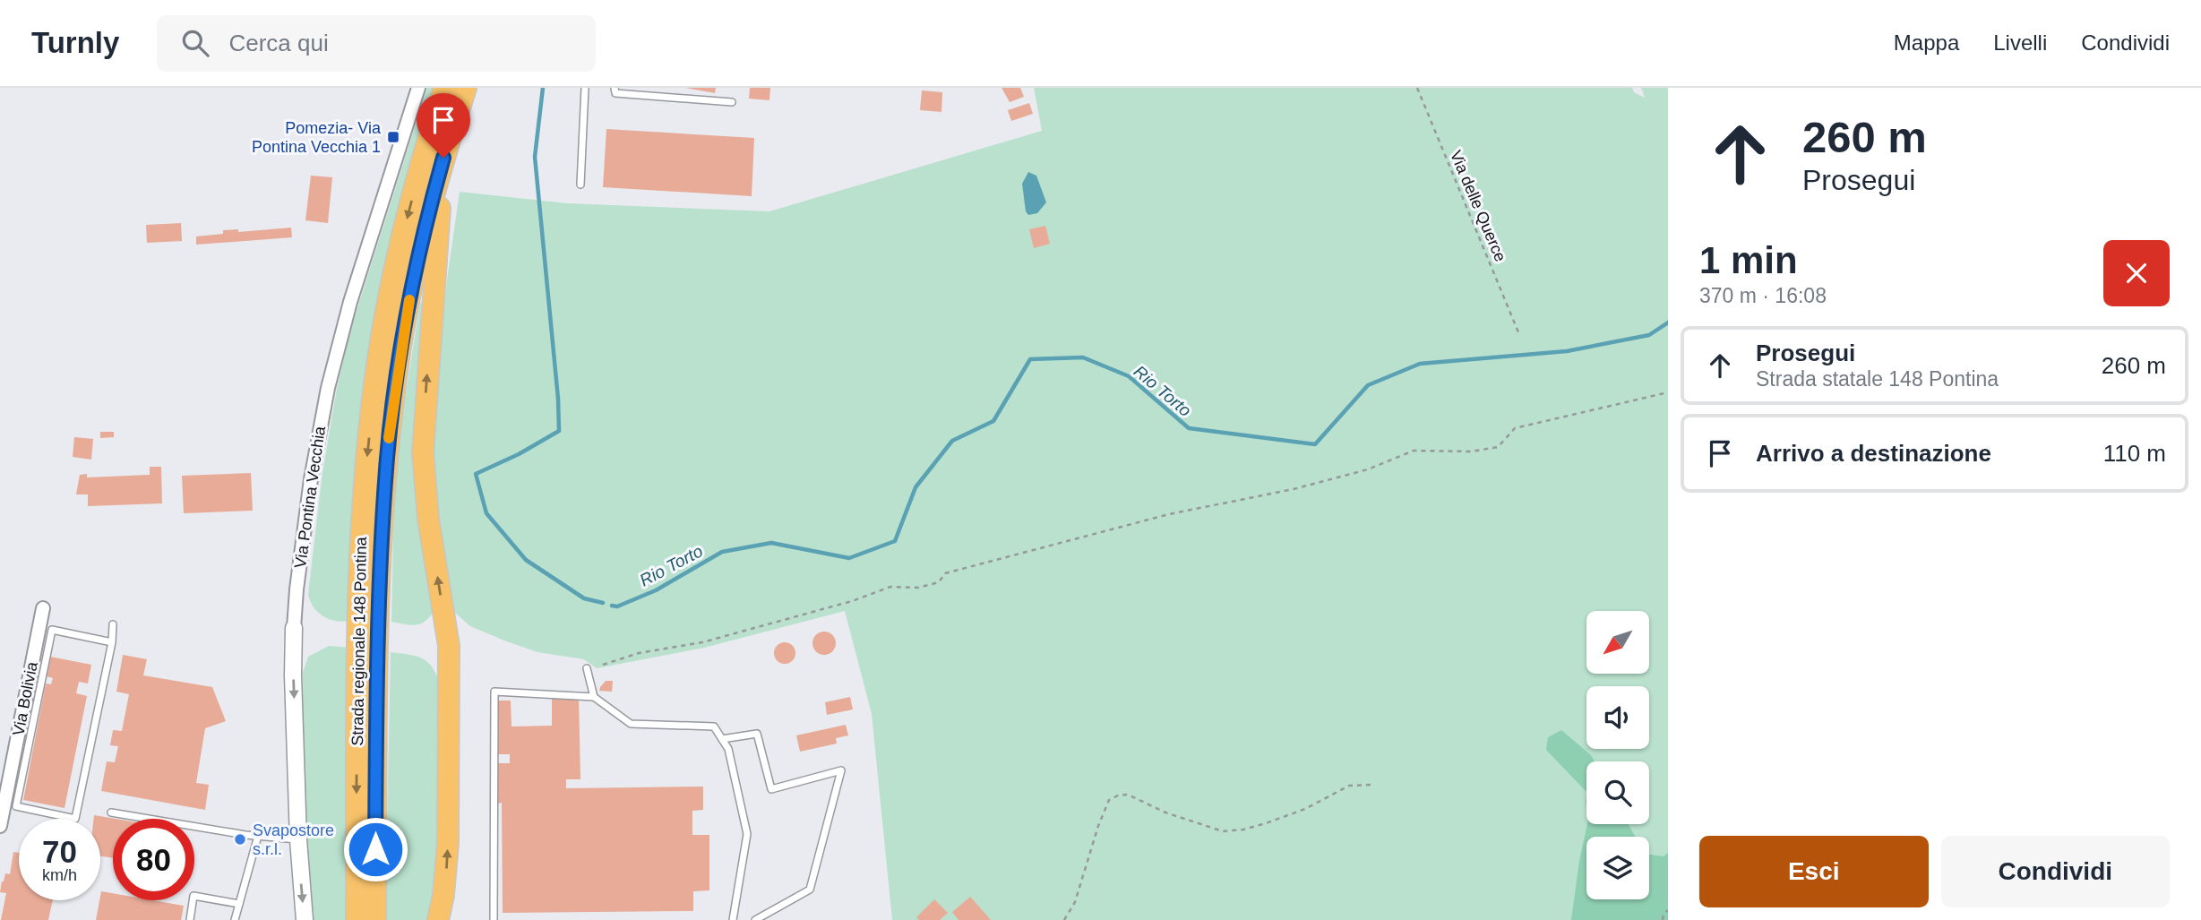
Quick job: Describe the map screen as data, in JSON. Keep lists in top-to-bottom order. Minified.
{"streets":{"highway":["Strada regionale 148 Pontina"],"street":["Via Pontina Vecchia","Via Bolivia"],"path":["Via delle Querce"]},"water":["Rio Torto"],"places":{"transit":["Pomezia- Via Pontina Vecchia 1"],"other":["Svapostore s.r.l."]},"north":"bottom left","page":{"header":"Turnly","search":"Cerca qui","nav":["Mappa","Livelli","Condividi"],"turn":["260 m","Prosegui"],"heading":["1 min","370 m · 16:08"],"list":[{"name":"Prosegui","note":"Strada statale 148 Pontina","value":"260 m"},{"name":"Arrivo a destinazione","value":"110 m"}],"speed":"70 km/h","limit":"80","buttons":["Esci","Condividi"]}}
